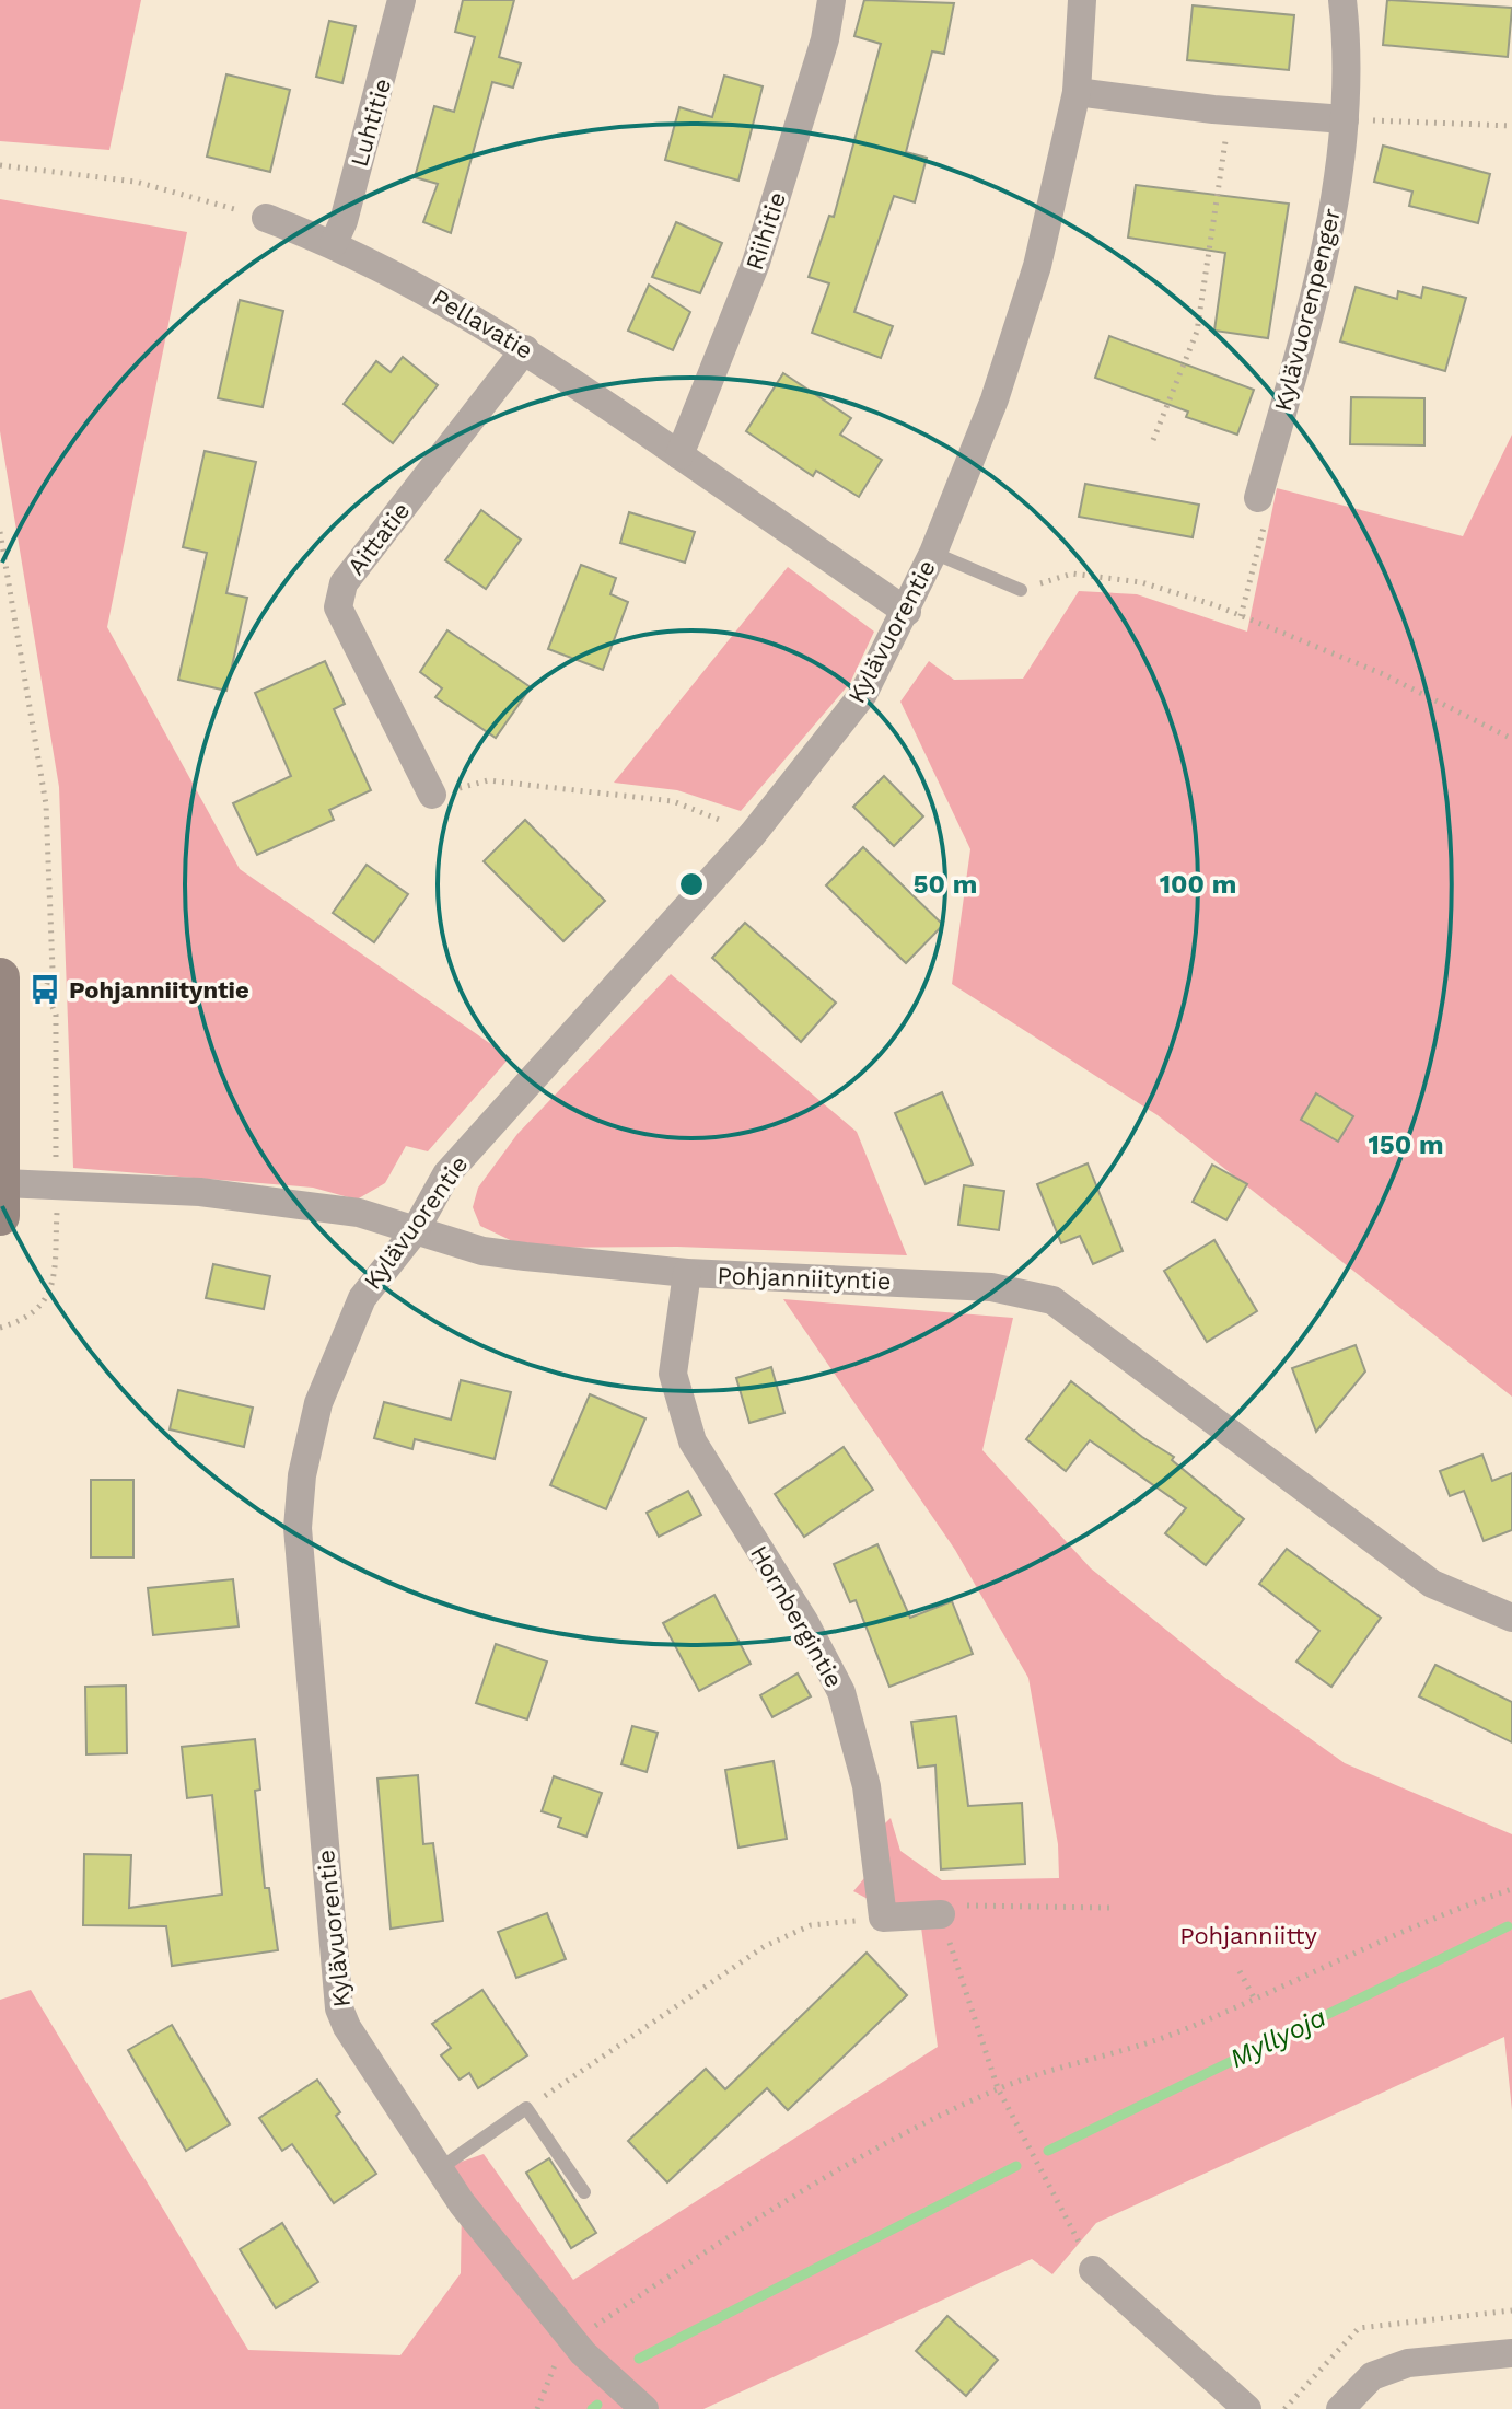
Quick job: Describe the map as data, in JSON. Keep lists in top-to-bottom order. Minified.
{"streets":{"street":["Luhtitie","Riihitie","Kylävuorenpenger","Pellavatie","Aittatie","Kylävuorentie","Pohjanniityntie","Hornbergintie"]},"crossings":[["Luhtitie","Pellavatie"],["Riihitie","Pellavatie"],["Pellavatie","Aittatie"],["Pellavatie","Kylävuorentie"],["Kylävuorentie","Pohjanniityntie"],["Pohjanniityntie","Hornbergintie"]],"water":["Myllyoja"],"parks":["Pohjanniitty"],"places":{"bus stop":["Pohjanniityntie"]},"rings":["50 m","100 m","150 m"]}
